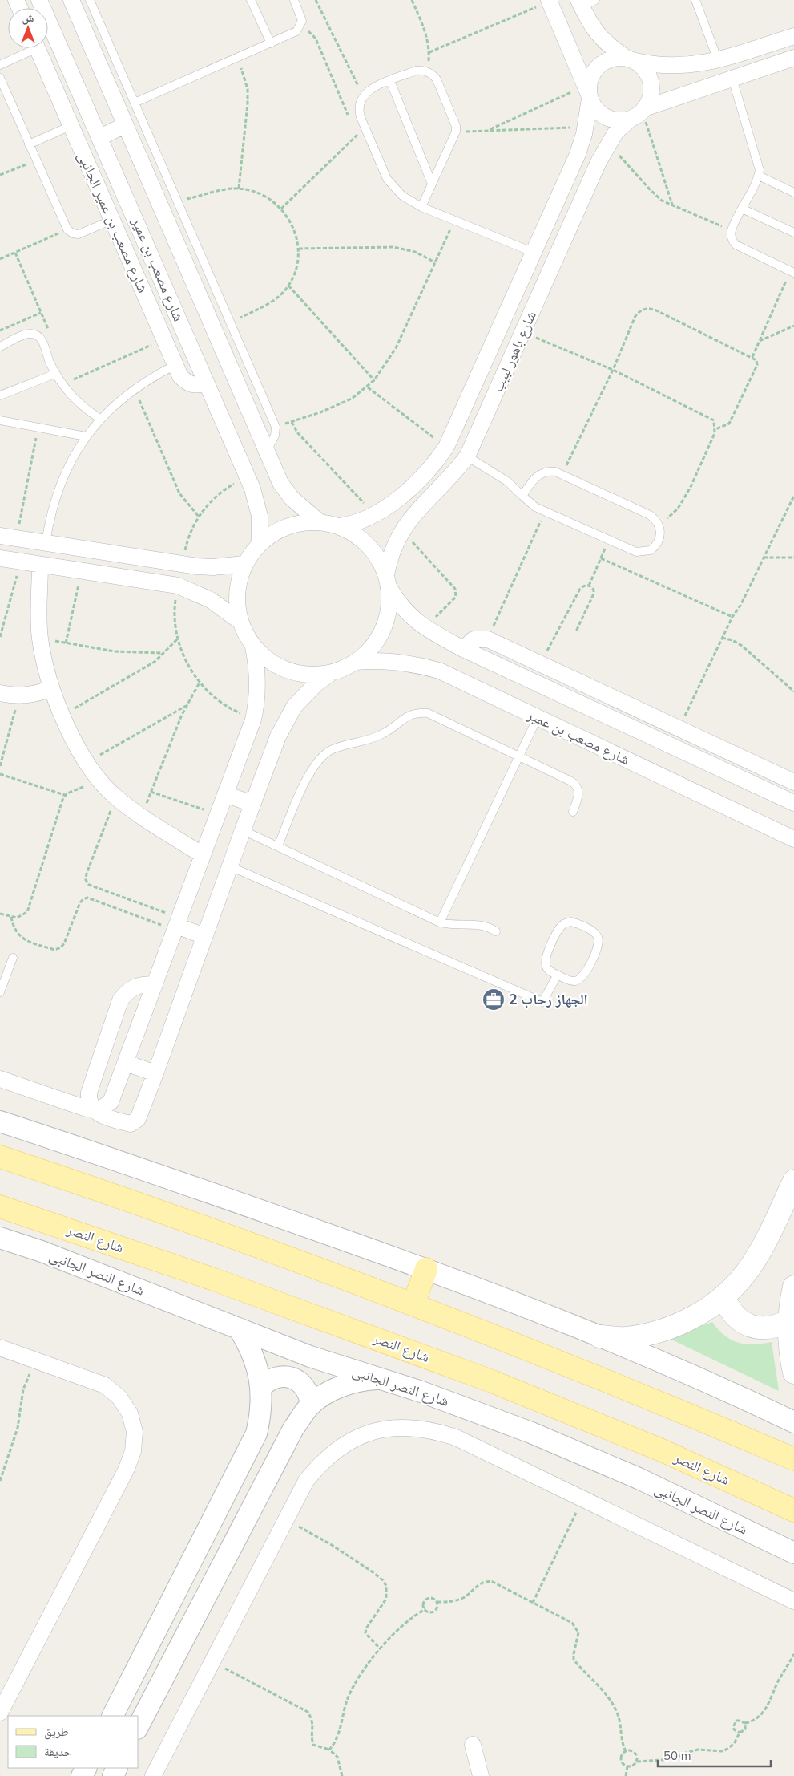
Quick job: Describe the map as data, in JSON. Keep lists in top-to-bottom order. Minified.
{"streets":{"main road":["شارع النصر"],"street":["شارع مصعب بن عمير الجانبى","شارع مصعب بن عمير","شارع باهور لبيب","شارع النصر الجانبى"]},"crossings":[["شارع مصعب بن عمير الجانبى","شارع مصعب بن عمير"],["شارع مصعب بن عمير","شارع باهور لبيب"]],"places":{"office":["الجهاز رحاب 2"]},"legend":["طريق","حديقة"],"scale_bar":"50 m","north":"top"}
